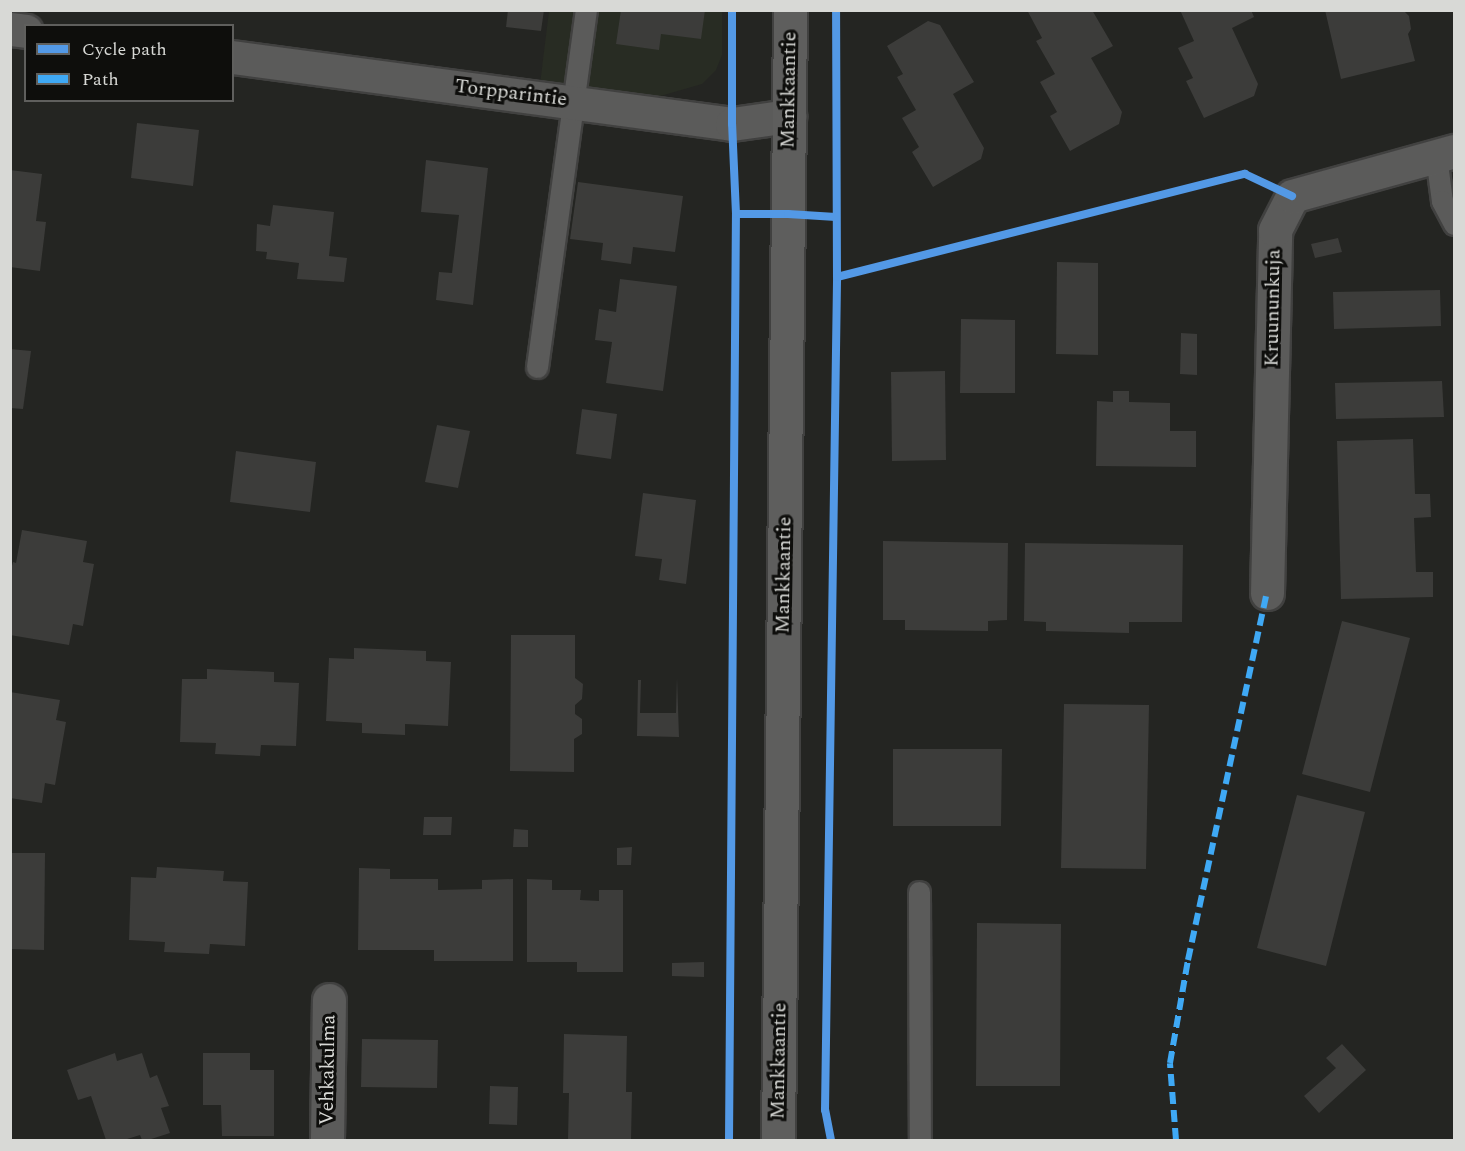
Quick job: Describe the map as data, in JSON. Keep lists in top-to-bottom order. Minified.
{"streets":{"main road":["Mankkaantie"],"street":["Torpparintie","Kruununkuja","Vehkakulma"]},"crossings":[["Mankkaantie","Torpparintie"]],"legend":["Cycle path","Path"]}
